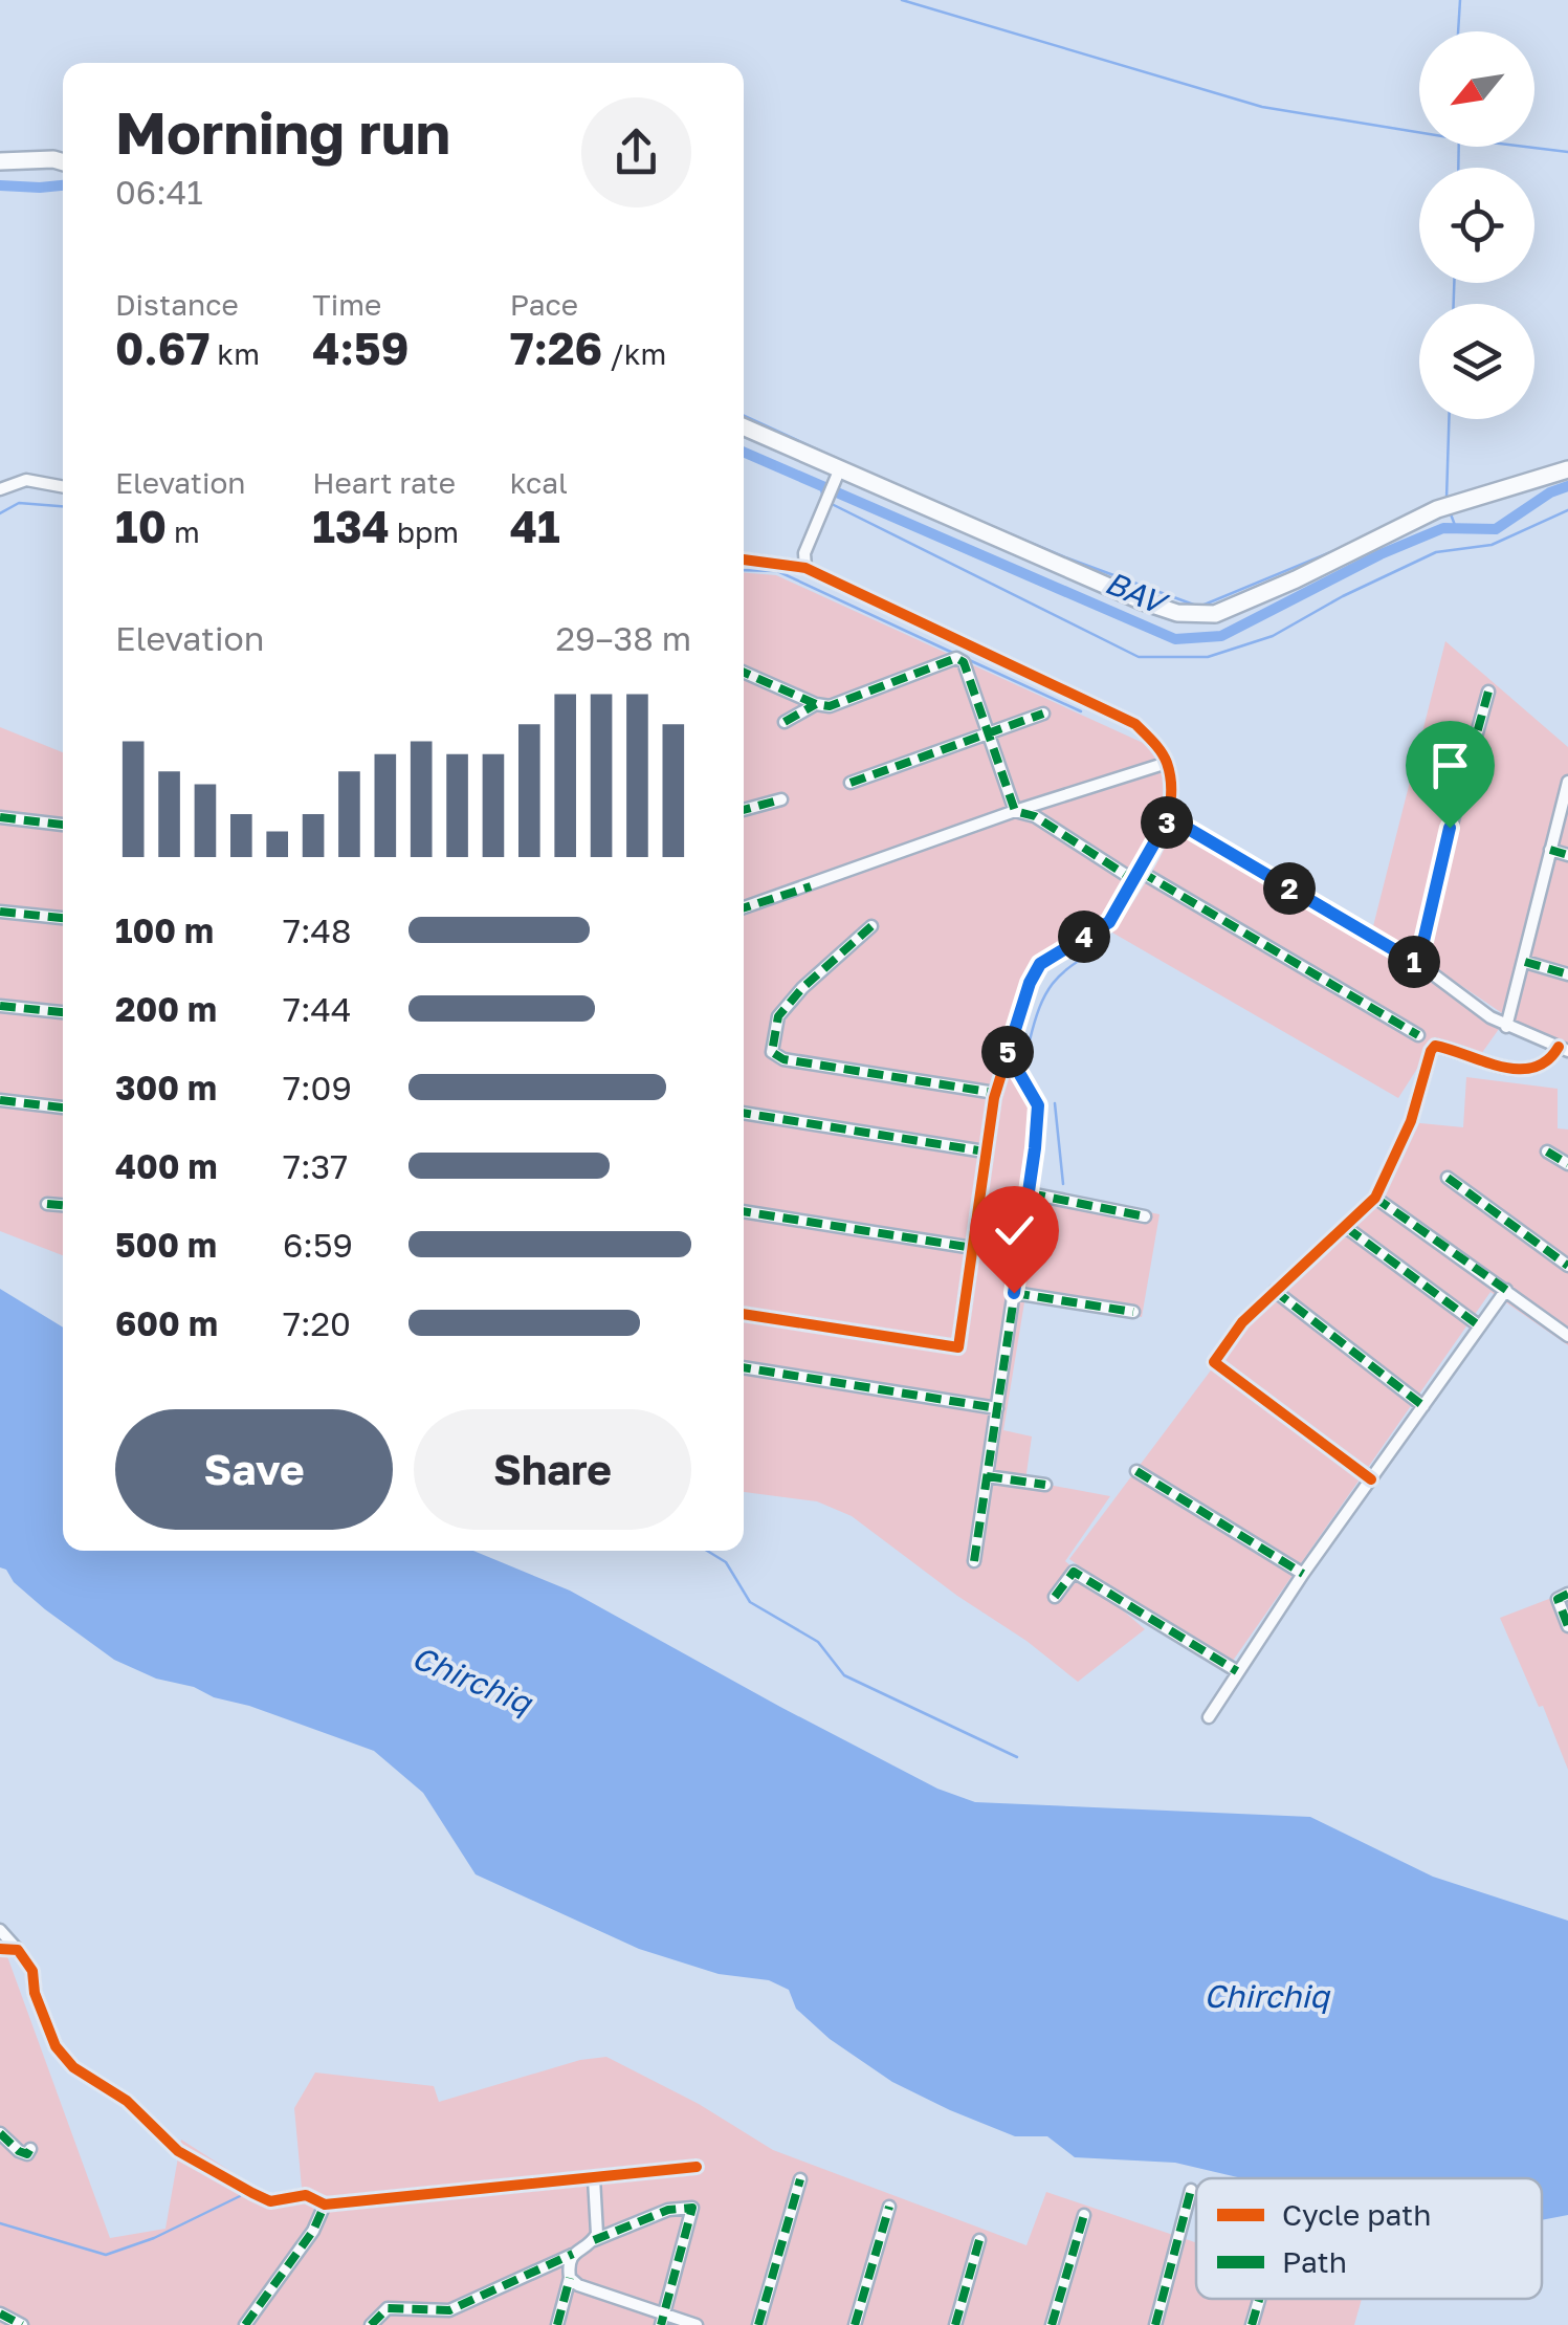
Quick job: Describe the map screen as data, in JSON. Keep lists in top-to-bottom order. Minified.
{"water":["BAV","Chirchiq"],"legend":["Cycle path","Path"],"north":"bottom left","page":{"heading":["Morning run","06:41"],"stats":[["Distance","0.67 km"],["Time","4:59"],["Pace","7:26 /km"],["Elevation","10 m"],["Heart rate","134 bpm"],["kcal","41"]],"chart":["Elevation","29–38 m"],"pins":["3","2","4","1","5"],"list":[{"name":"100 m","note":"7:48"},{"name":"200 m","note":"7:44"},{"name":"300 m","note":"7:09"},{"name":"400 m","note":"7:37"},{"name":"500 m","note":"6:59"},{"name":"600 m","note":"7:20"}],"buttons":["Save","Share"]}}
